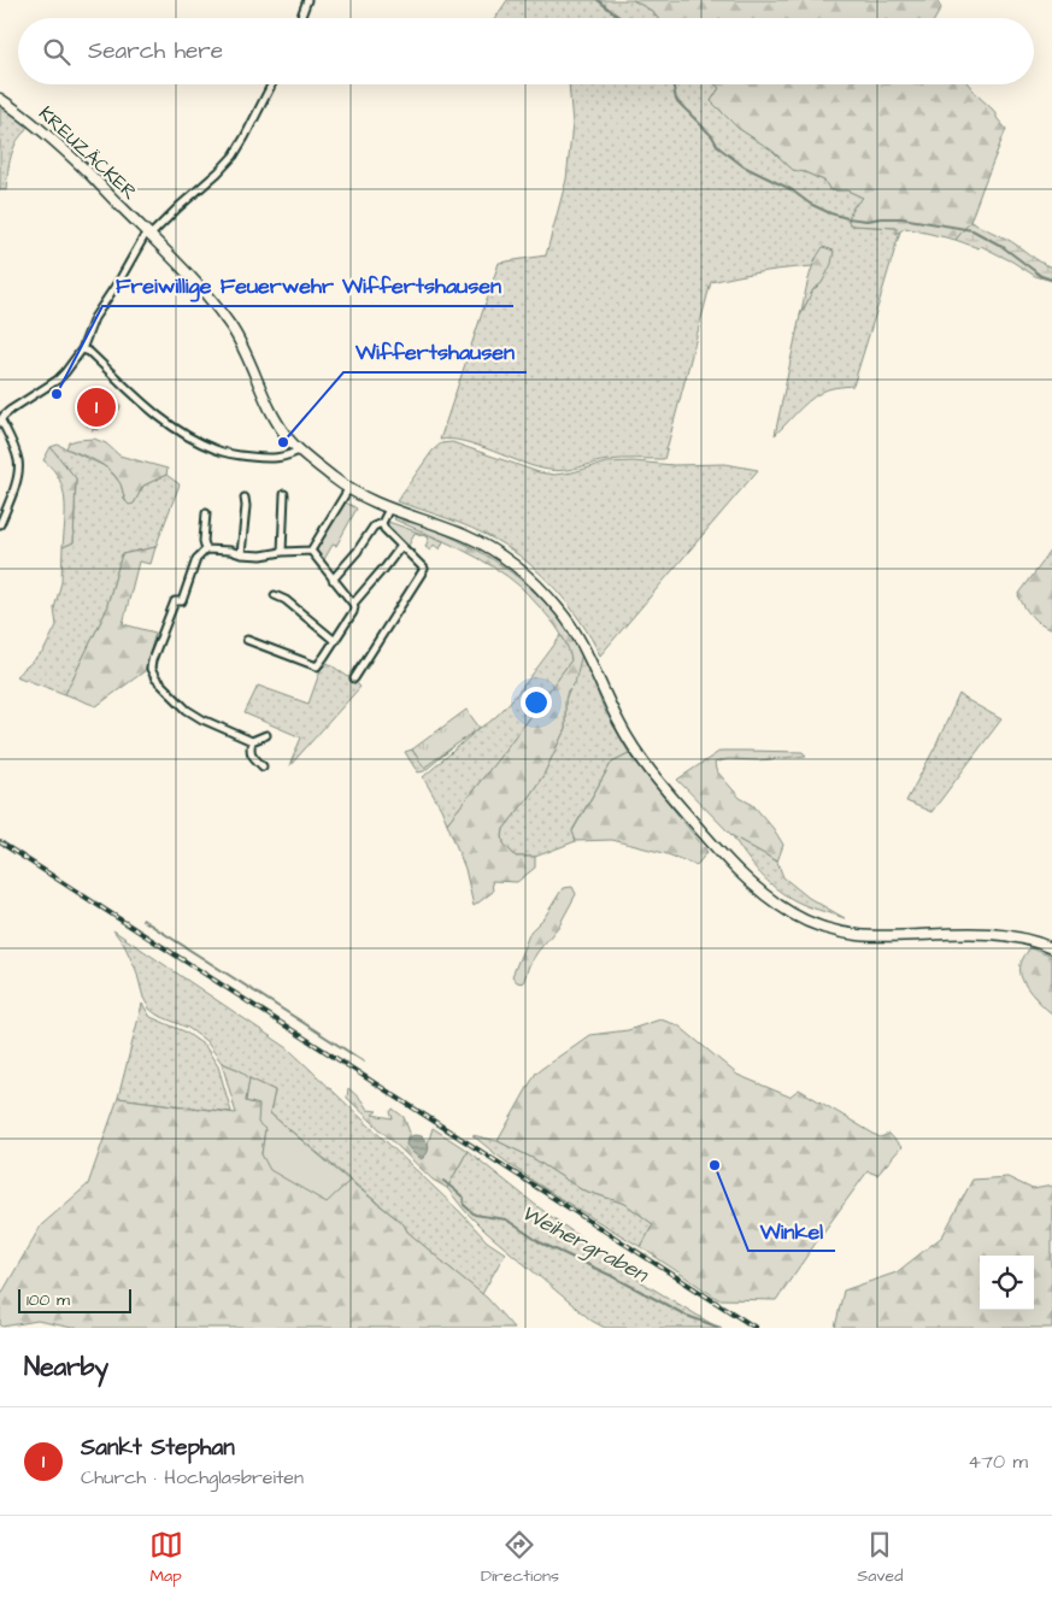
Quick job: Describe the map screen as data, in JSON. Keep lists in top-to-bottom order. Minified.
{"streets":{"street":["KREUZÄCKER"]},"water":["Weihergraben"],"places":["Freiwillige Feuerwehr Wiffertshausen","Wiffertshausen","Winkel"],"scale_bar":"100 m","page":{"search":"Search here","pins":"1","scale":"100 m","heading":"Nearby","list":[{"mark":"1","name":"Sankt Stephan","note":"Church · Hochglasbreiten","value":"470 m"}],"nav":["Map","Directions","Saved"]}}
